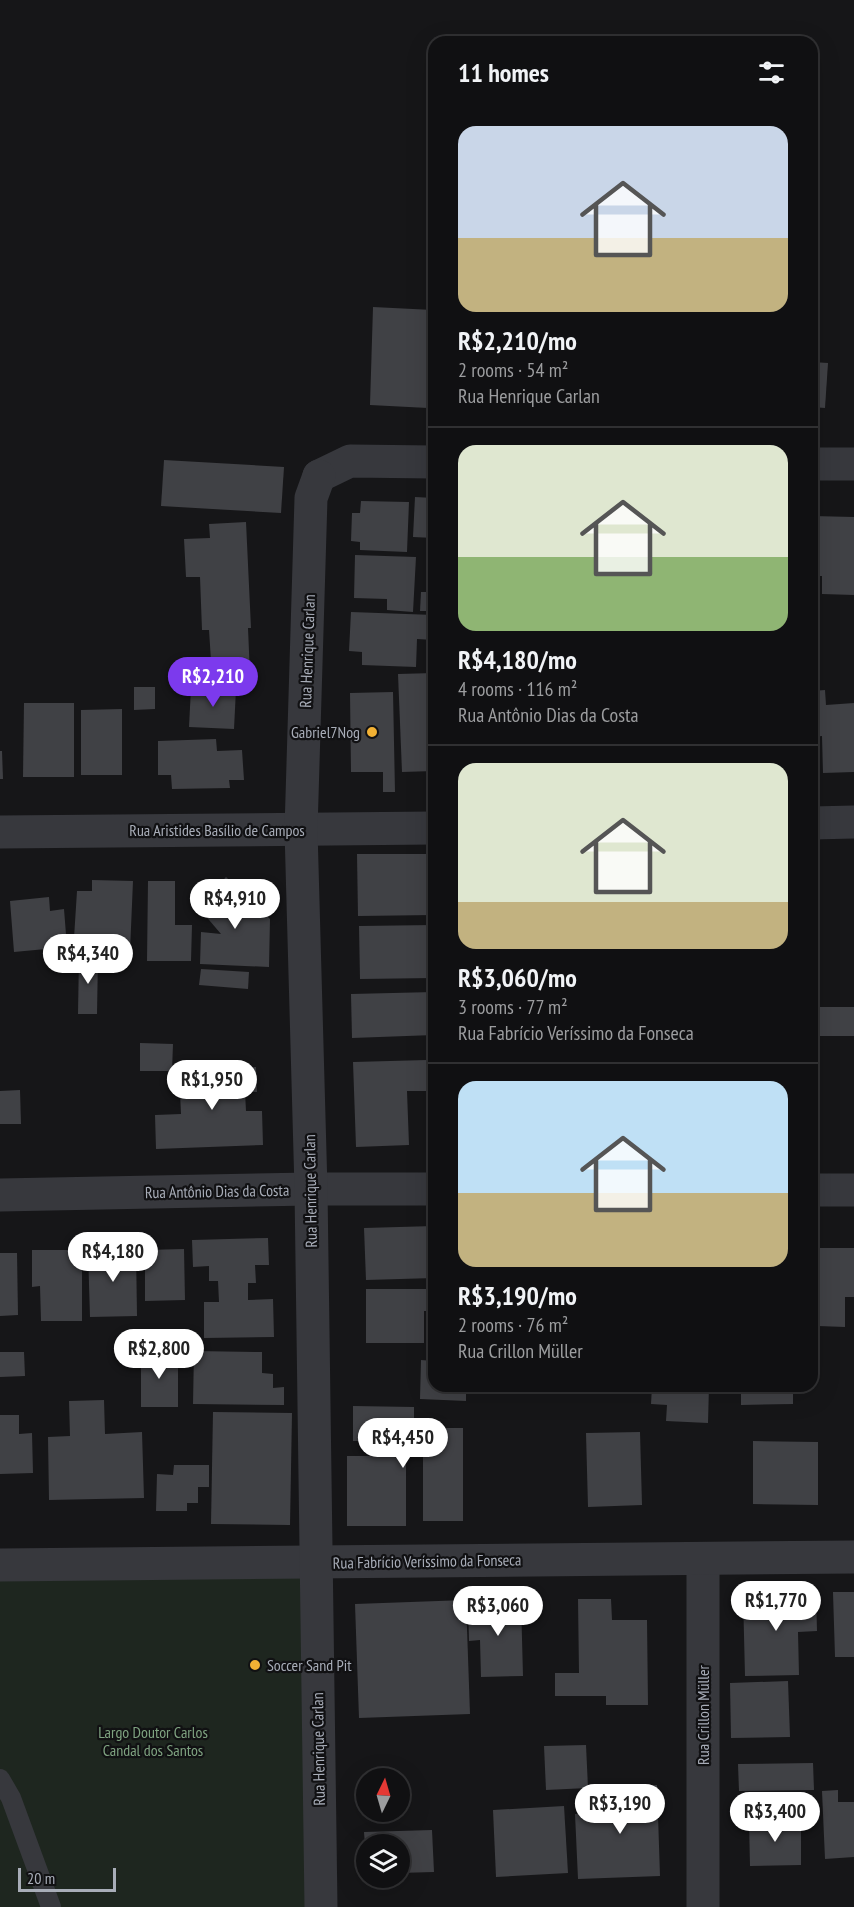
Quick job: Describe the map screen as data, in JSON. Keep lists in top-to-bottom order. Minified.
{"streets":{"street":["Rua Henrique Carlan","Rua Aristides Basílio de Campos","Rua Antônio Dias da Costa","Rua Fabrício Veríssimo da Fonseca","Rua Crillon Müller"]},"crossings":[["Rua Henrique Carlan","Rua Aristides Basílio de Campos"],["Rua Henrique Carlan","Rua Antônio Dias da Costa"],["Rua Henrique Carlan","Rua Fabrício Veríssimo da Fonseca"],["Rua Fabrício Veríssimo da Fonseca","Rua Crillon Müller"]],"parks":["Largo Doutor Carlos Candal dos Santos"],"places":["Gabriel7Nog","Soccer Sand Pit"],"scale_bar":"20 m","north":"top","page":{"heading":"11 homes","list":[{"name":"R$2,210/mo","note":"2 rooms · 54 m² · Rua Henrique Carlan"},{"name":"R$4,180/mo","note":"4 rooms · 116 m² · Rua Antônio Dias da Costa"},{"name":"R$3,060/mo","note":"3 rooms · 77 m² · Rua Fabrício Veríssimo da Fonseca"},{"name":"R$3,190/mo","note":"2 rooms · 76 m² · Rua Crillon Müller"}],"price":["R$2,210","R$4,910","R$4,340","R$1,950","R$4,180","R$2,800","R$4,450","R$1,770","R$3,060","R$3,190","R$3,400"],"scale":"20 m"}}
